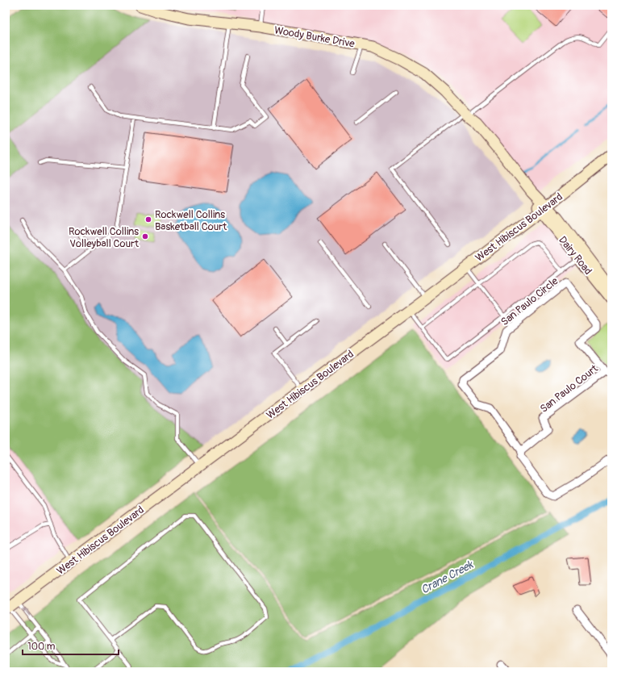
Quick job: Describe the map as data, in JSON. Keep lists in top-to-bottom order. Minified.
{"streets":{"street":["Woody Burke Drive","West Hibiscus Boulevard","Dairy Road","San Paulo Circle","San Paulo Court"]},"crossings":[["Woody Burke Drive","West Hibiscus Boulevard"],["Woody Burke Drive","Dairy Road"],["West Hibiscus Boulevard","Dairy Road"],["San Paulo Circle","San Paulo Court"]],"water":["Crane Creek"],"places":["Rockwell Collins Basketball Court","Rockwell Collins Volleyball Court"],"scale_bar":"100 m"}
